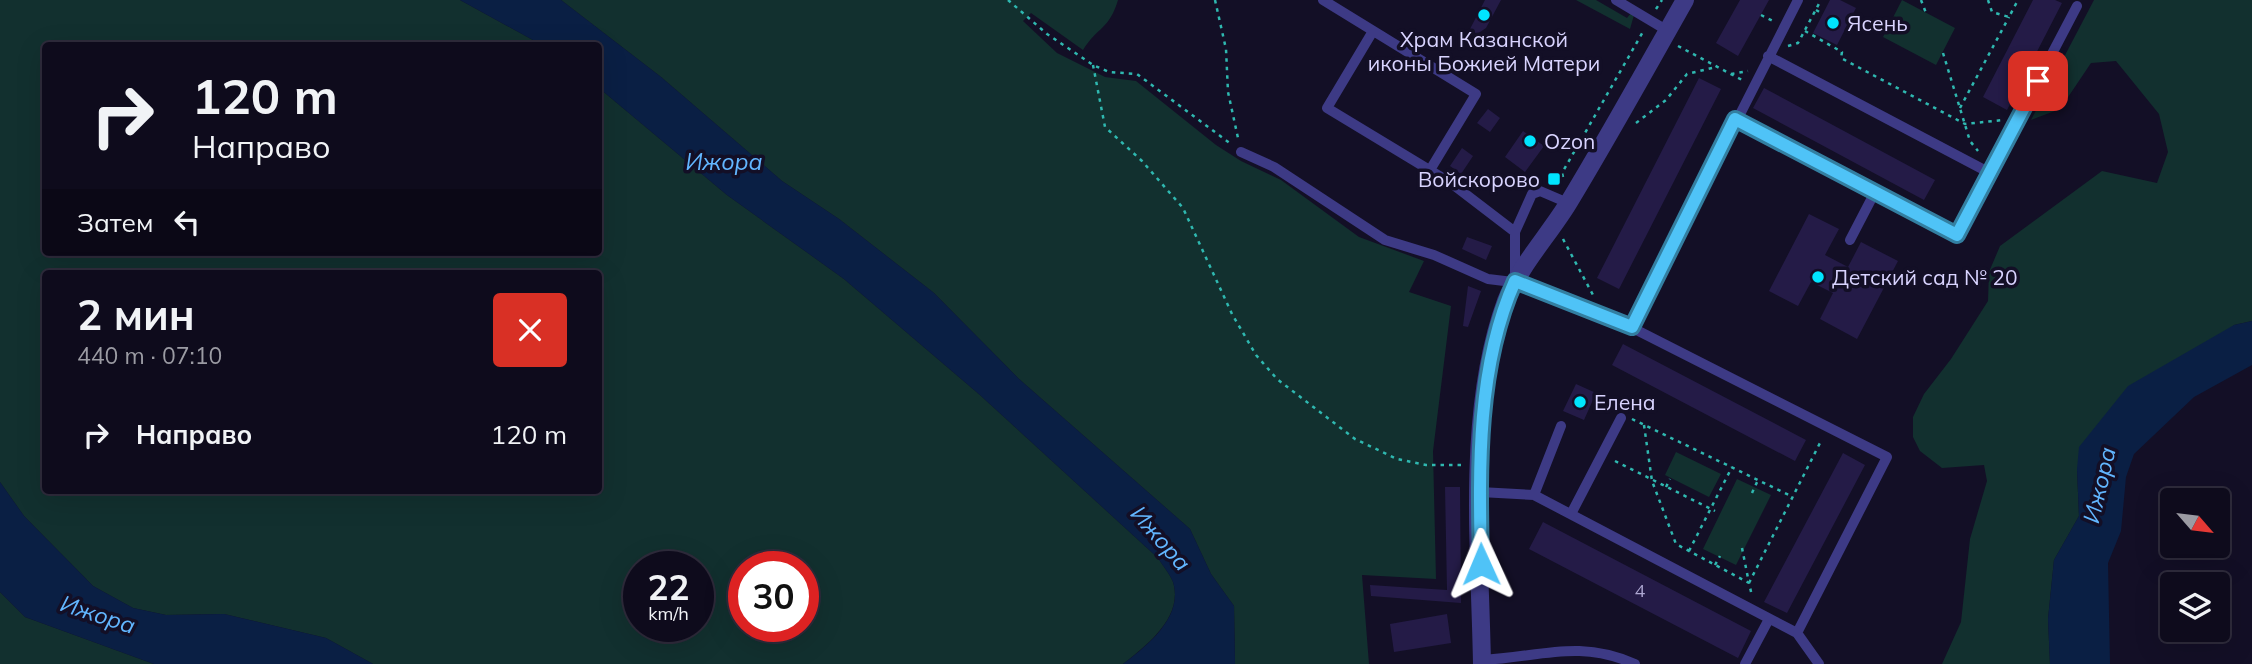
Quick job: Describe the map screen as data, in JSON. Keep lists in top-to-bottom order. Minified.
{"water":["Ижора"],"places":{"other":["Храм Казанской иконы Божией Матери","Ясень","Ozon","Детский сад № 20","Елена"],"transit":["Войскорово"]},"house_numbers":["4"],"north":"bottom right","page":{"turn":["120 m","Направо"],"then":"Затем","heading":["2 мин","440 m · 07:10"],"list":[{"name":"Направо","value":"120 m"}],"speed":"22 km/h","limit":"30"}}
